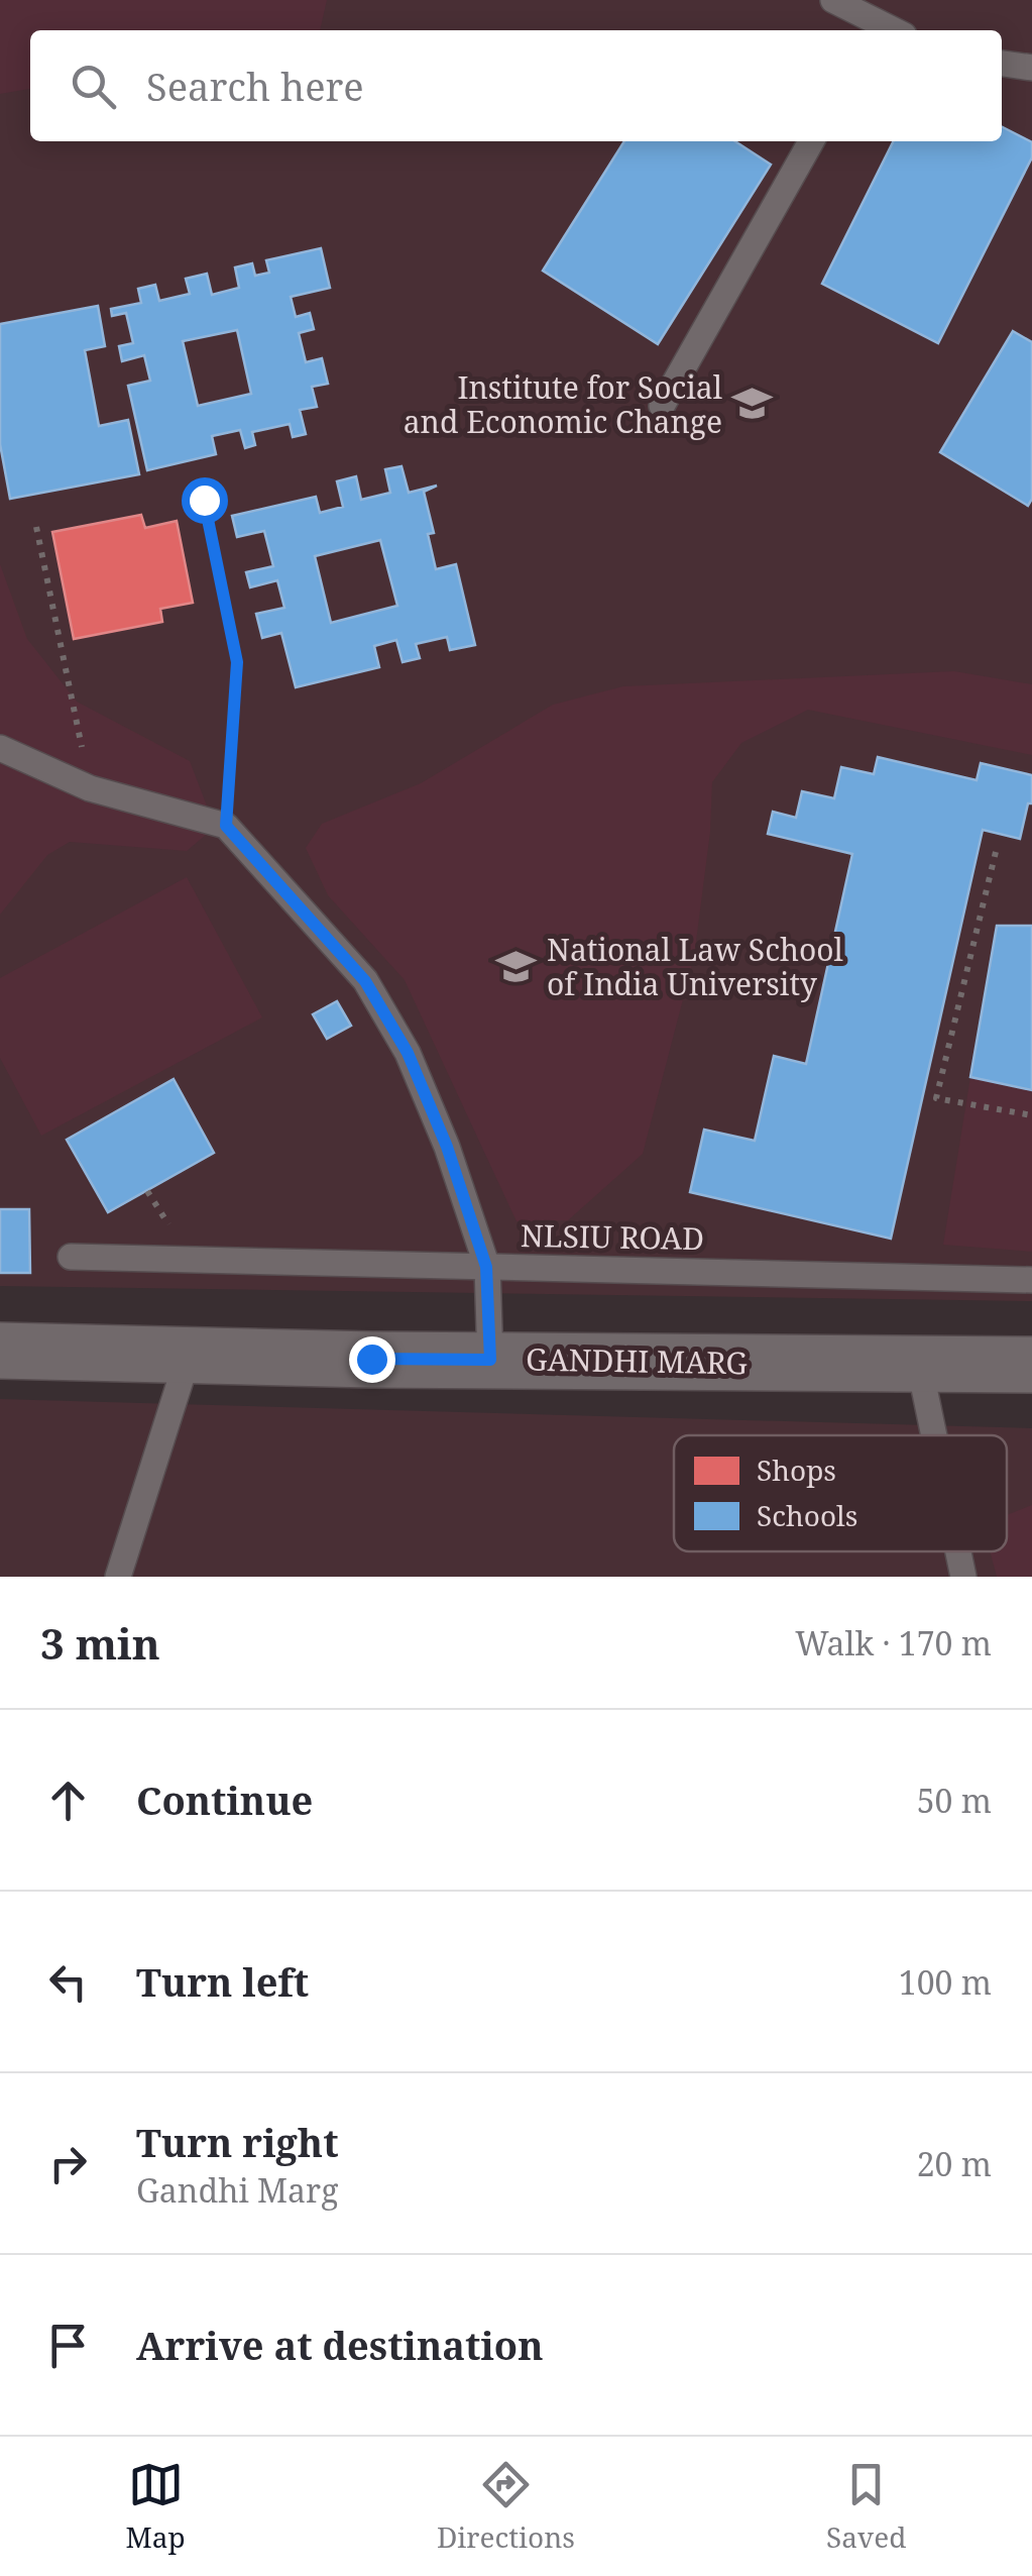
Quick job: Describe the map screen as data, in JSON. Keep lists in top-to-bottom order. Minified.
{"streets":{"main road":["GANDHI MARG"],"lane":["NLSIU ROAD"]},"places":{"school or university":["Institute for Social and Economic Change","National Law School of India University"]},"legend":["Shops","Schools"],"page":{"search":"Search here","heading":["3 min","Walk · 170 m"],"list":[["Continue","50 m"],["Turn left","100 m"],["Turn right","Gandhi Marg","20 m"],"Arrive at destination"],"nav":["Map","Directions","Saved"]}}
